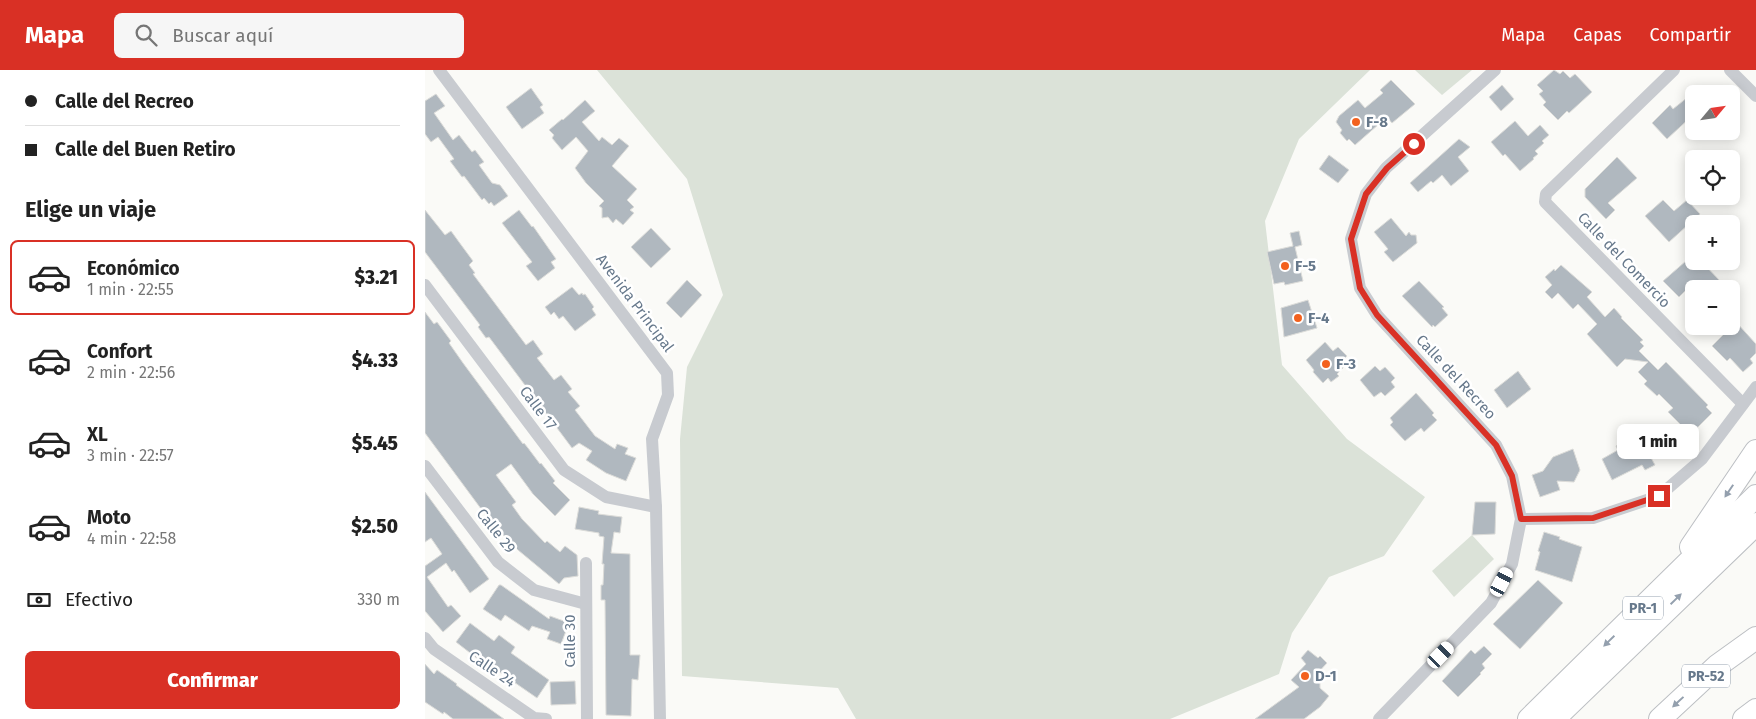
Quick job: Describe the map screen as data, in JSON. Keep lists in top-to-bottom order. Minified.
{"streets":{"highway":["PR-1","PR-52"],"street":["Calle del Comercio","Avenida Principal","Calle del Recreo","Calle 17","Calle 29","Calle 30","Calle 24"]},"crossings":[["Avenida Principal","Calle 17"],["Calle 29","Calle 30"]],"places":["F-8","F-5","F-4","F-3","D-1"],"north":"top right","page":{"header":"Mapa","search":"Buscar aquí","nav":["Mapa","Capas","Compartir"],"banner":["Calle del Recreo","Calle del Buen Retiro"],"map_buttons":["+","−"],"heading":"Elige un viaje","list":[{"name":"Económico","note":"1 min · 22:55","value":"$3.21"},{"name":"Confort","note":"2 min · 22:56","value":"$4.33"},{"name":"XL","note":"3 min · 22:57","value":"$5.45"},{"name":"Moto","note":"4 min · 22:58","value":"$2.50"}],"bubble":"1 min","pay":["Efectivo","330 m"],"buttons":"Confirmar"}}
